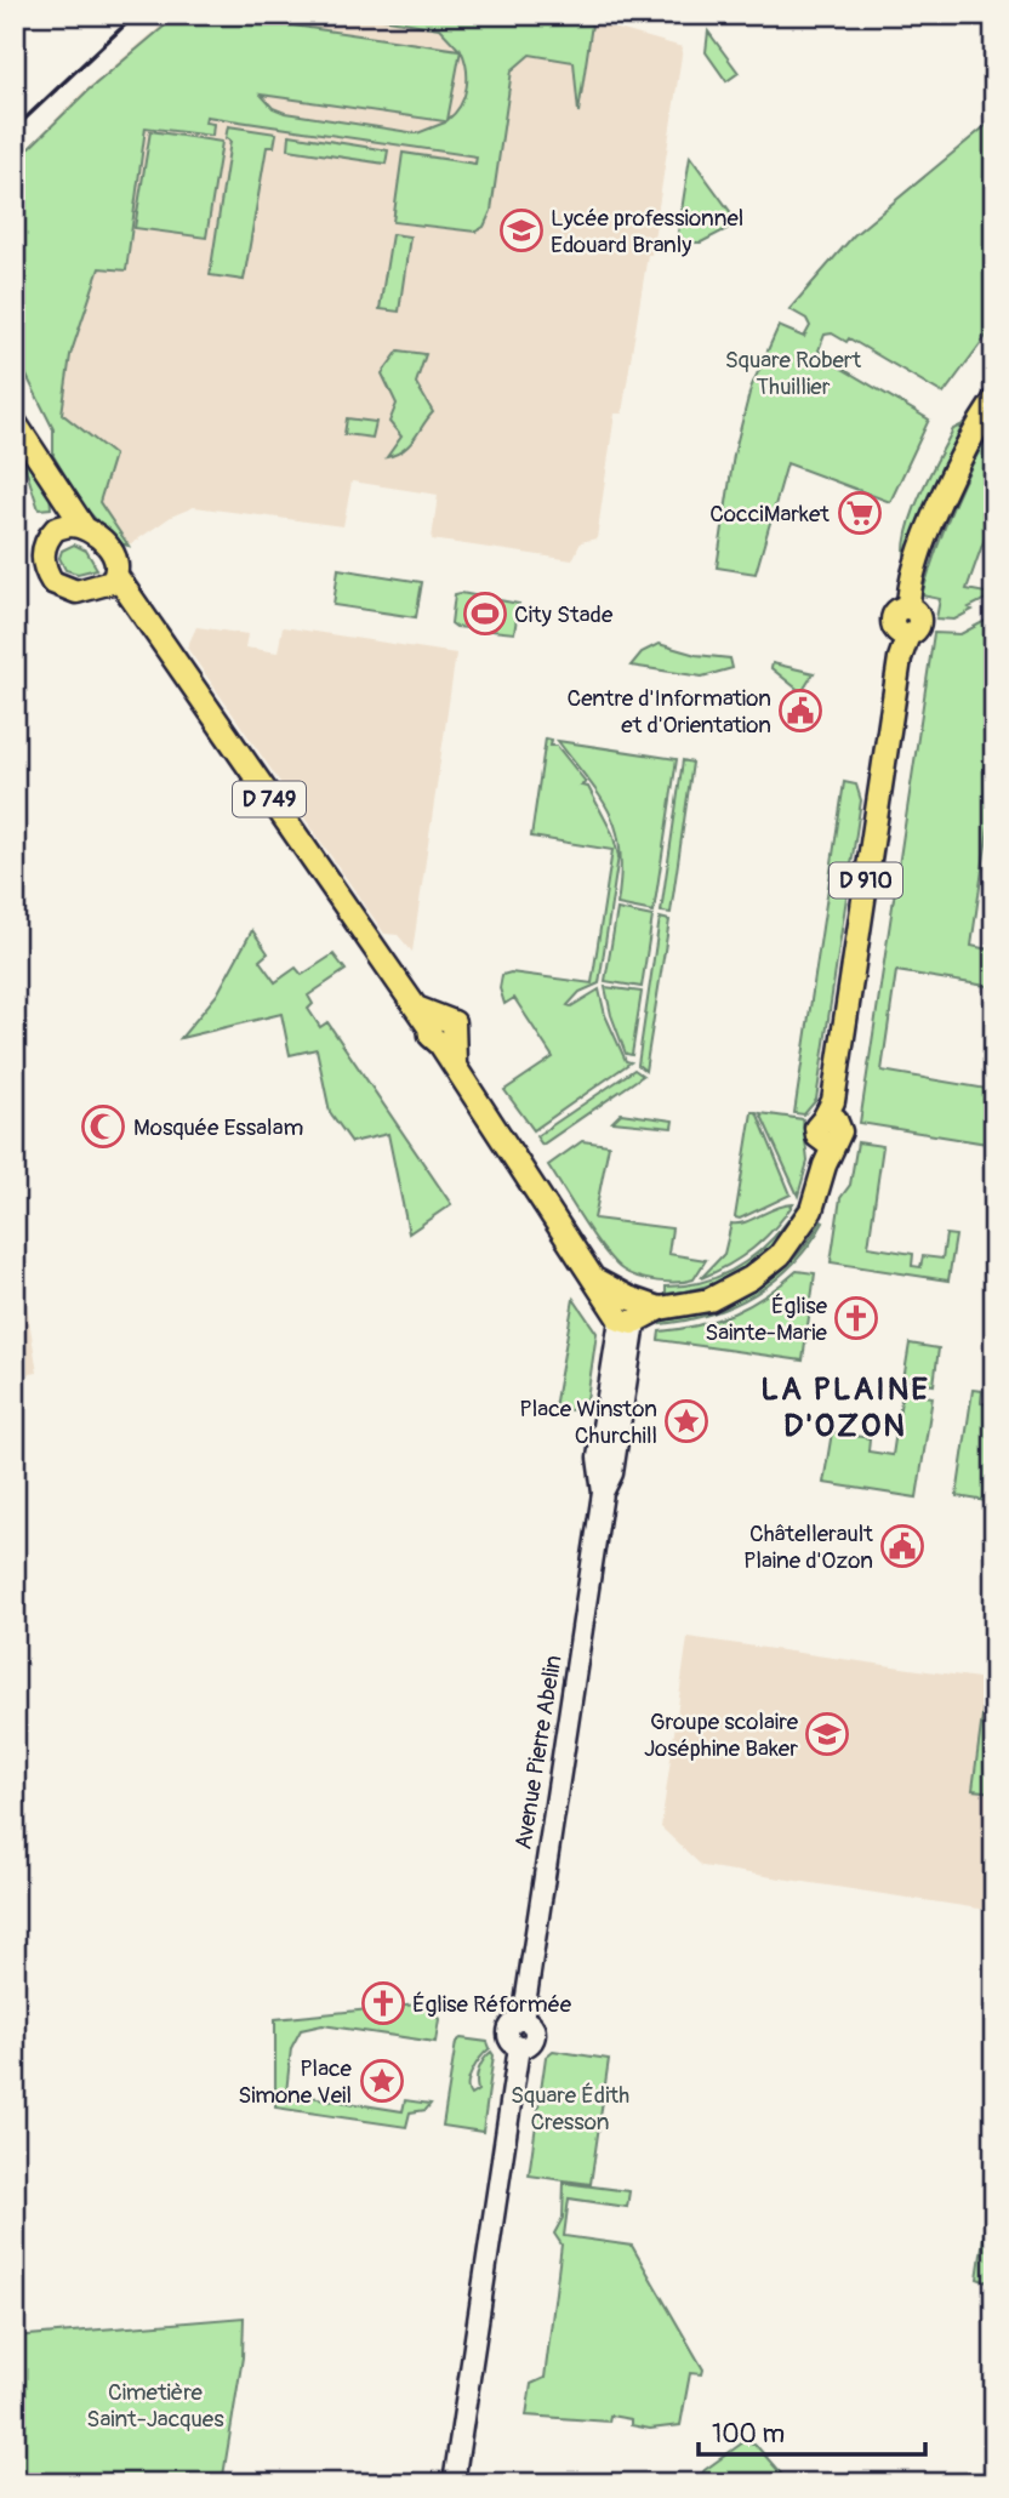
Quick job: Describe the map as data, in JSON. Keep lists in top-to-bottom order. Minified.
{"streets":{"main road":["D 749","D 910","Avenue Pierre Abelin"]},"crossings":[["D 749","D 910"],["D 749","Avenue Pierre Abelin"],["D 910","Avenue Pierre Abelin"]],"districts":["LA PLAINE D'OZON"],"parks":["Square Robert Thuillier","Square Édith Cresson","Cimetière Saint-Jacques"],"places":{"school or university":["Lycée professionnel Edouard Branly","Groupe scolaire Joséphine Baker"],"supermarket":["CocciMarket"],"sports":["City Stade"],"public building":["Centre d'Information et d'Orientation","Châtellerault Plaine d'Ozon"],"mosque":["Mosquée Essalam"],"church":["Église Sainte-Marie","Église Réformée"],"place":["Place Winston Churchill","Place Simone Veil"]},"scale_bar":"100 m"}
